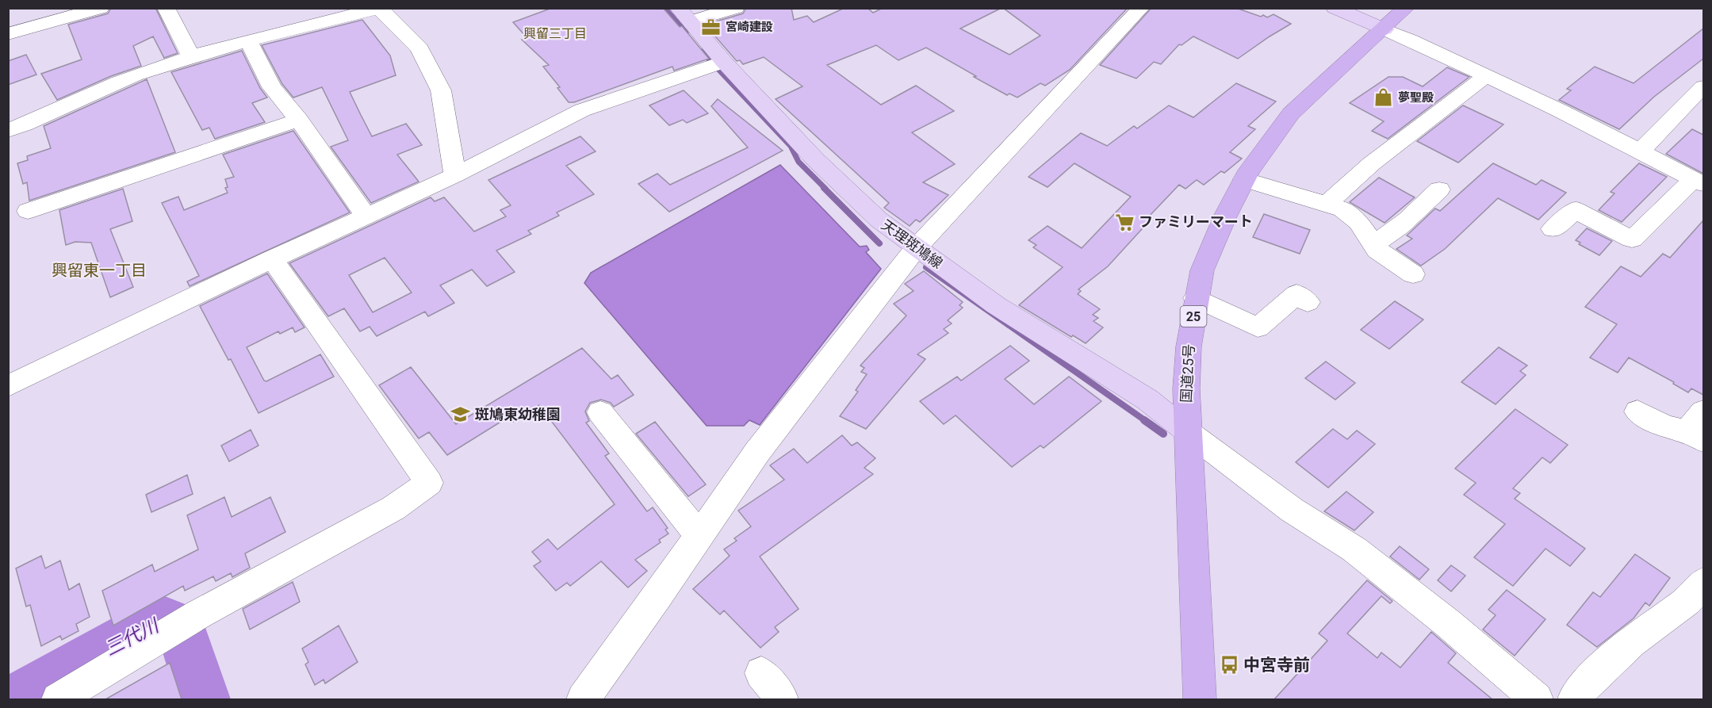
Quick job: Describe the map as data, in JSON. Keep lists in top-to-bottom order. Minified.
{"streets":{"highway":["25","国道25号"],"main road":["天理斑鳩線"]},"crossings":[["天理斑鳩線","国道25号"]],"districts":["興留三丁目","興留東一丁目"],"water":["三代川"],"places":{"office":["宮崎建設"],"shop":["夢聖殿"],"supermarket":["ファミリーマート"],"school or university":["斑鳩東幼稚園"],"bus stop":["中宮寺前"]}}
